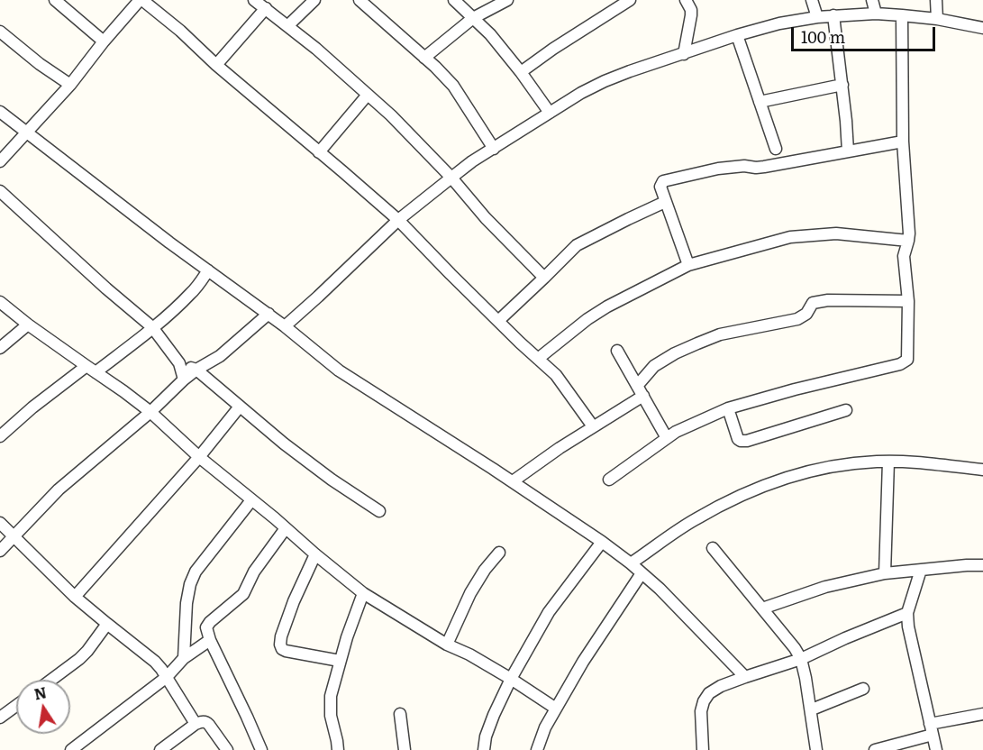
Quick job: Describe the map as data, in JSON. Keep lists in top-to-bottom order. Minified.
{"scale_bar":"100 m","north":"top"}
